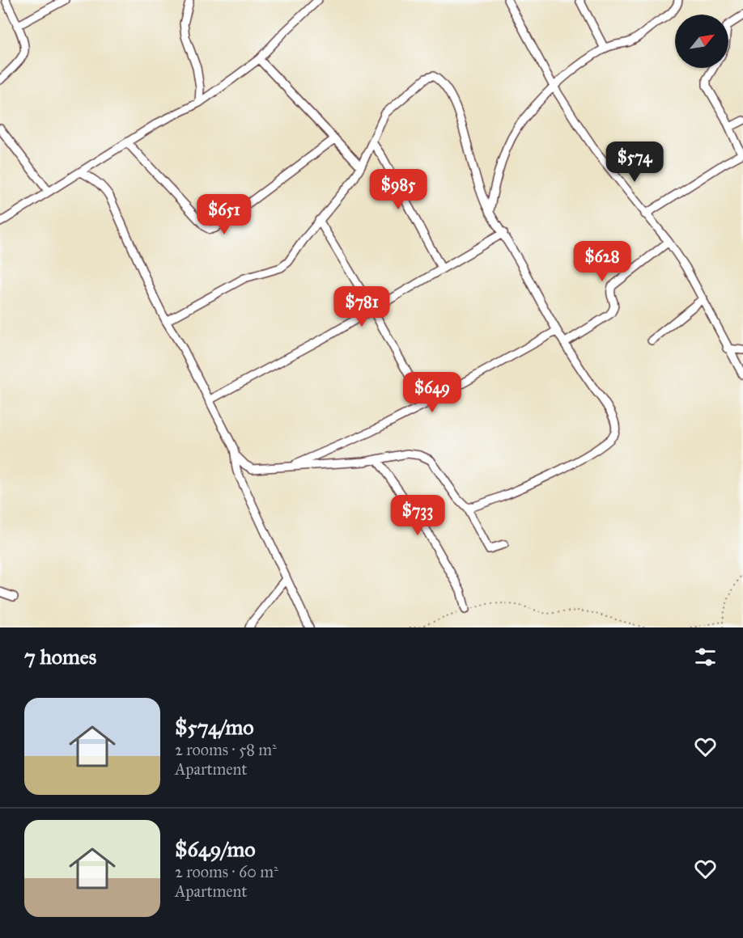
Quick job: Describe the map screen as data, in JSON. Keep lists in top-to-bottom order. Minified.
{"north":"top right","page":{"price":["$574","$985","$651","$628","$781","$649","$733"],"heading":"7 homes","list":[{"name":"$574/mo","note":"2 rooms · 58 m² · Apartment"},{"name":"$649/mo","note":"2 rooms · 60 m² · Apartment"}]}}
